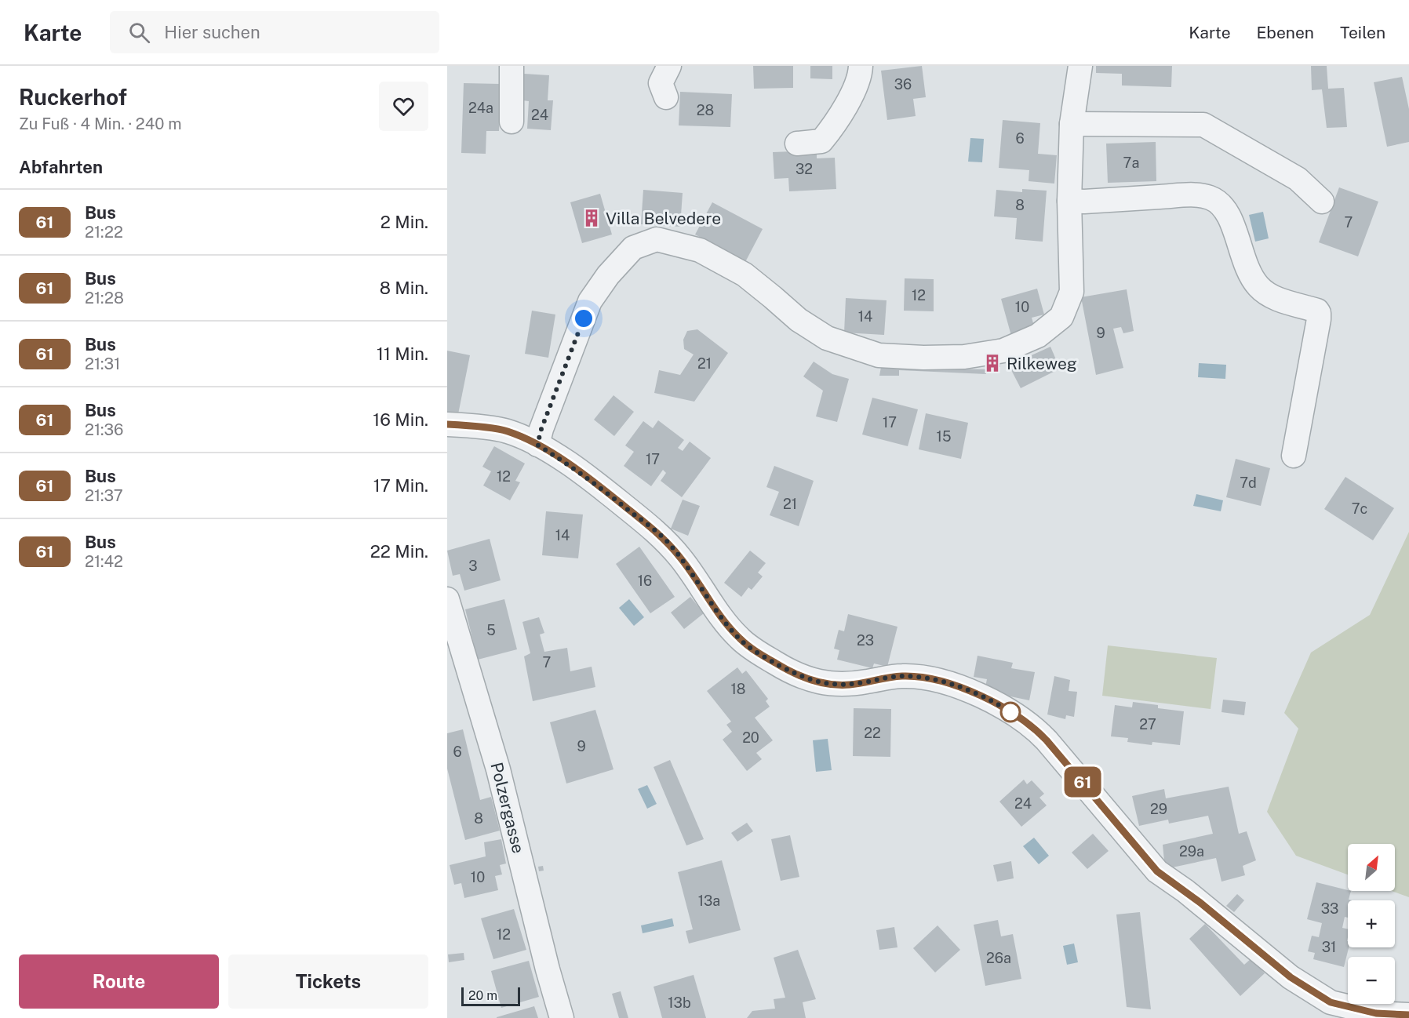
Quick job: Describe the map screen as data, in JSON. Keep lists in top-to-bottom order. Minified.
{"streets":{"street":["Polzergasse"]},"places":{"building":["Villa Belvedere","Rilkeweg"]},"lines":["bus line 61"],"house_numbers":["36","24a","28","24","6","7a","32","8","7","12","10","14","9","21","17","15","17","12","7d","21","7c","14","3","16","5","23","7","18","27","22","20","9","6","24","29","8","29a","10","13a","33","12","31","26a","13b"],"scale_bar":"20 m","north":"top right","page":{"header":"Karte","search":"Hier suchen","nav":["Karte","Ebenen","Teilen"],"heading":[["Ruckerhof","Zu Fuß · 4 Min. · 240 m"],"Abfahrten"],"on_map":"61","list":[{"mark":"61","name":"Bus","note":"21:22","value":"2 Min."},{"mark":"61","name":"Bus","note":"21:28","value":"8 Min."},{"mark":"61","name":"Bus","note":"21:31","value":"11 Min."},{"mark":"61","name":"Bus","note":"21:36","value":"16 Min."},{"mark":"61","name":"Bus","note":"21:37","value":"17 Min."},{"mark":"61","name":"Bus","note":"21:42","value":"22 Min."}],"map_buttons":["+","−"],"buttons":["Route","Tickets"],"scale":"20 m"}}
